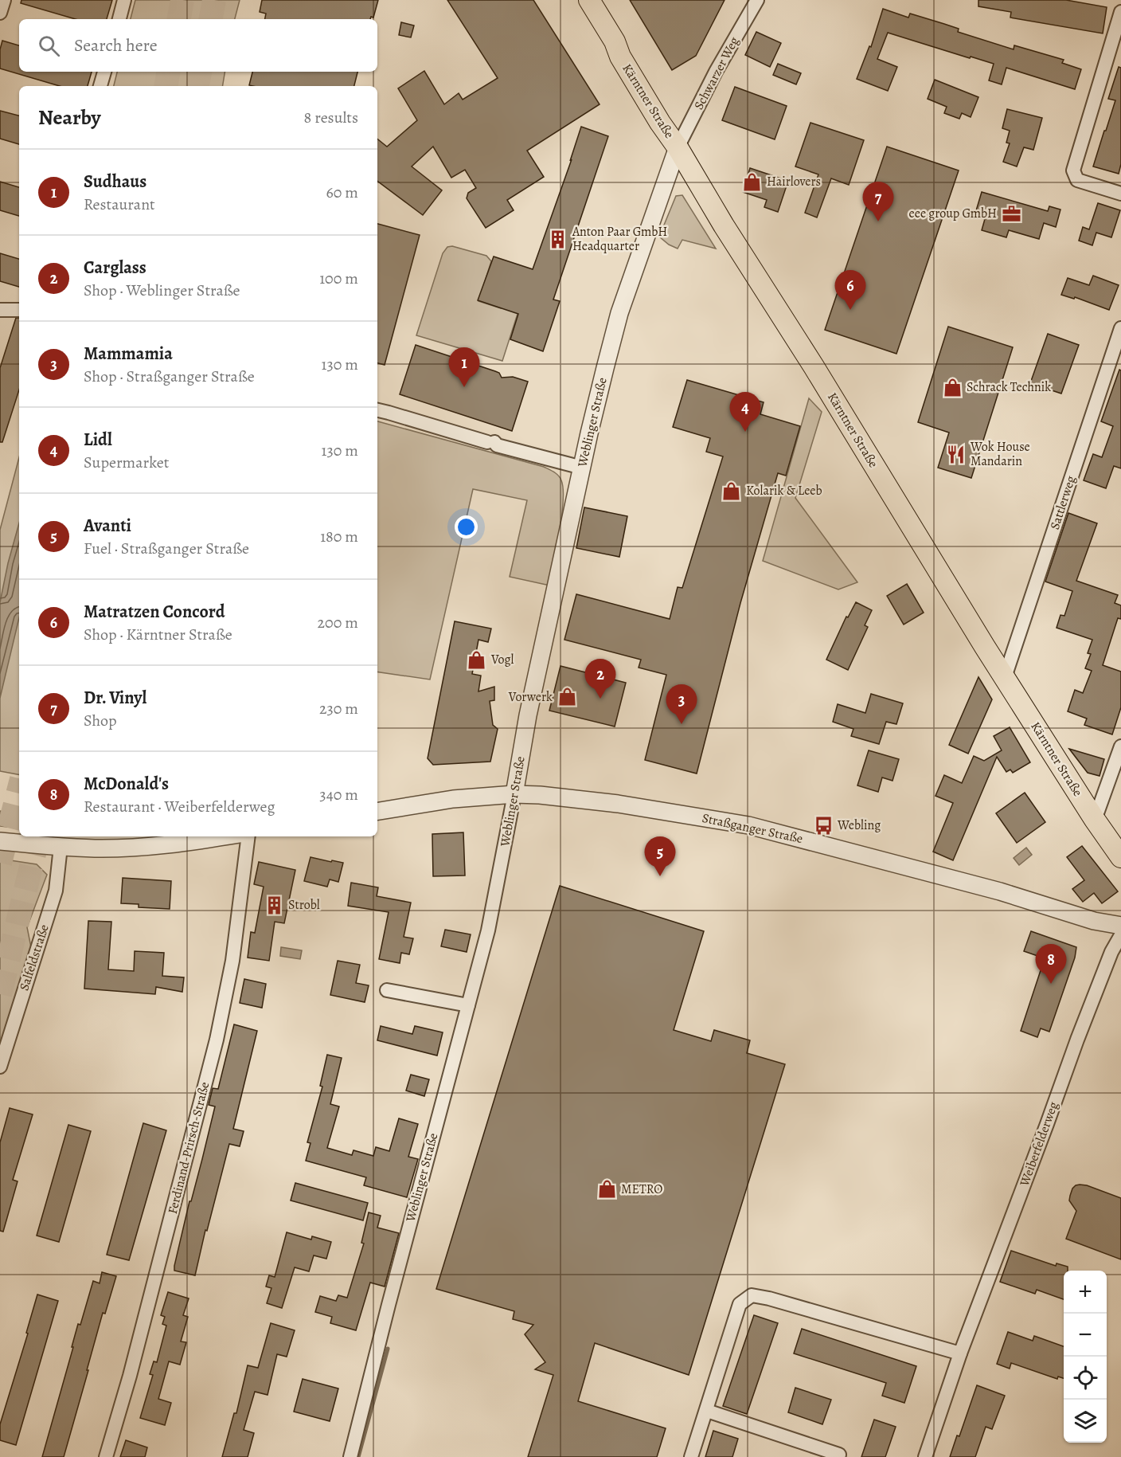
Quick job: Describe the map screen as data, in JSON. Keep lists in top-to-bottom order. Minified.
{"streets":{"main road":["Kärntner Straße"],"street":["Schwarzer Weg","Weblinger Straße","Sattlerweg","Straßganger Straße","Salfeldstraße","Weiberfelderweg","Ferdinand-Prirsch-Straße"]},"crossings":[["Schwarzer Weg","Kärntner Straße"],["Schwarzer Weg","Weblinger Straße"],["Kärntner Straße","Weblinger Straße"],["Kärntner Straße","Sattlerweg"],["Weblinger Straße","Straßganger Straße"]],"places":{"shop":["Hairlovers","Schrack Technik","Kolarik & Leeb","Vogl","Vorwerk","METRO"],"office":["eee group GmbH"],"building":["Anton Paar GmbH Headquarter","Strobl"],"restaurant":["Wok House Mandarin"],"bus stop":["Webling"]},"page":{"search":"Search here","heading":["Nearby","8 results"],"list":[{"mark":"1","name":"Sudhaus","note":"Restaurant","value":"60 m"},{"mark":"2","name":"Carglass","note":"Shop · Weblinger Straße","value":"100 m"},{"mark":"3","name":"Mammamia","note":"Shop · Straßganger Straße","value":"130 m"},{"mark":"4","name":"Lidl","note":"Supermarket","value":"130 m"},{"mark":"5","name":"Avanti","note":"Fuel · Straßganger Straße","value":"180 m"},{"mark":"6","name":"Matratzen Concord","note":"Shop · Kärntner Straße","value":"200 m"},{"mark":"7","name":"Dr. Vinyl","note":"Shop","value":"230 m"},{"mark":"8","name":"McDonald's","note":"Restaurant · Weiberfelderweg","value":"340 m"}],"pins":["7","6","1","4","2","3","5","8"],"map_buttons":["+","−"]}}
